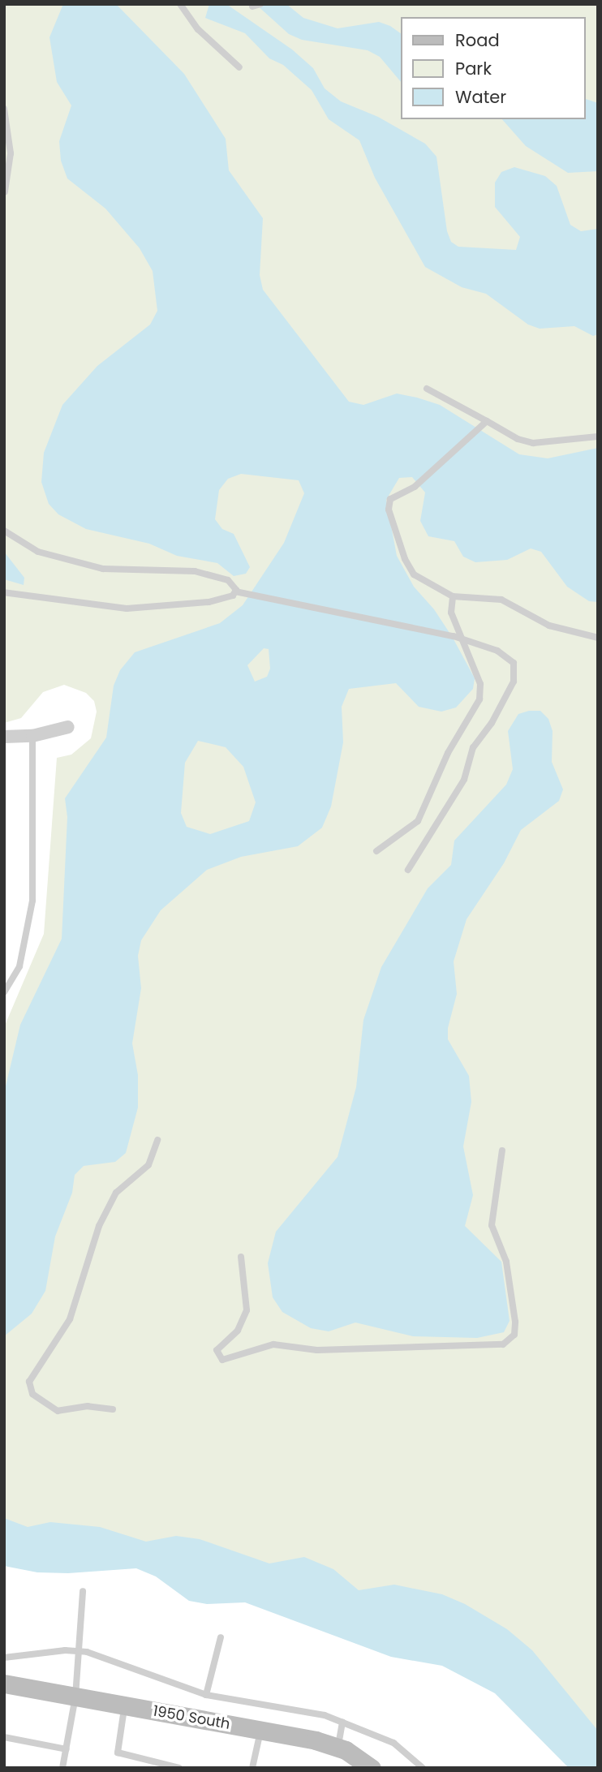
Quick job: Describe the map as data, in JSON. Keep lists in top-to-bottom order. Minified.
{"streets":{"street":["1950 South"]},"legend":["Road","Park","Water"]}
